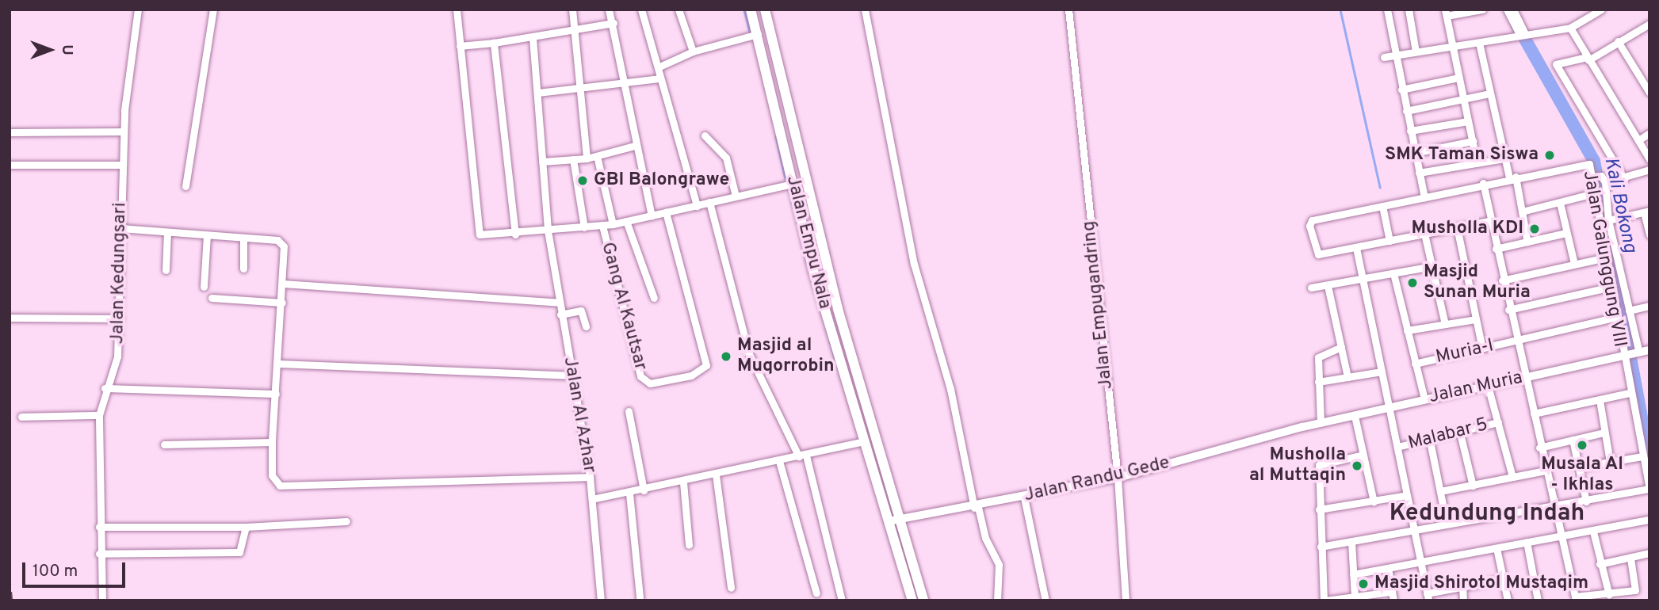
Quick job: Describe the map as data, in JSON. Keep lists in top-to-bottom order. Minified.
{"streets":{"main road":["Jalan Empu Nala"],"street":["Jalan Galunggung VIII","Jalan Kedungsari","Jalan Empugandring","Gang Al Kautsar","Muria-I","Jalan Muria","Jalan Al Azhar","Malabar 5","Jalan Randu Gede"]},"crossings":[["Jalan Empu Nala","Jalan Randu Gede"],["Jalan Galunggung VIII","Muria-I"],["Jalan Galunggung VIII","Jalan Muria"],["Jalan Empugandring","Jalan Randu Gede"],["Jalan Muria","Jalan Randu Gede"]],"districts":["Kedundung Indah"],"water":["Kali Bokong"],"places":["SMK Taman Siswa","GBI Balongrawe","Musholla KDI","Masjid Sunan Muria","Masjid al Muqorrobin","Musala Al - Ikhlas","Musholla al Muttaqin","Masjid Shirotol Mustaqim"],"scale_bar":"100 m","north":"right"}
